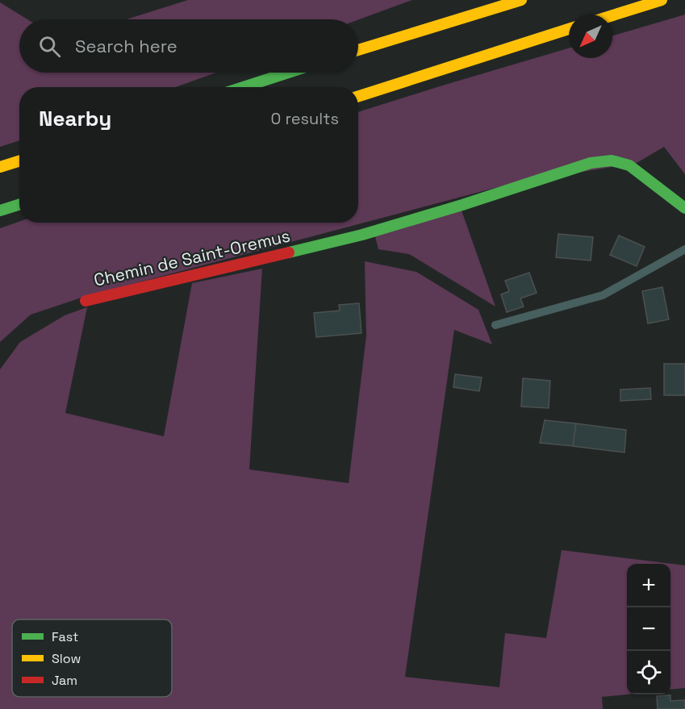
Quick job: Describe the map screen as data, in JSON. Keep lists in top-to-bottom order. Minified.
{"streets":{"main road":["Chemin de Saint-Oremus"]},"legend":["Fast","Slow","Jam"],"north":"bottom left","page":{"search":"Search here","heading":["Nearby","0 results"],"map_buttons":["+","−"]}}
